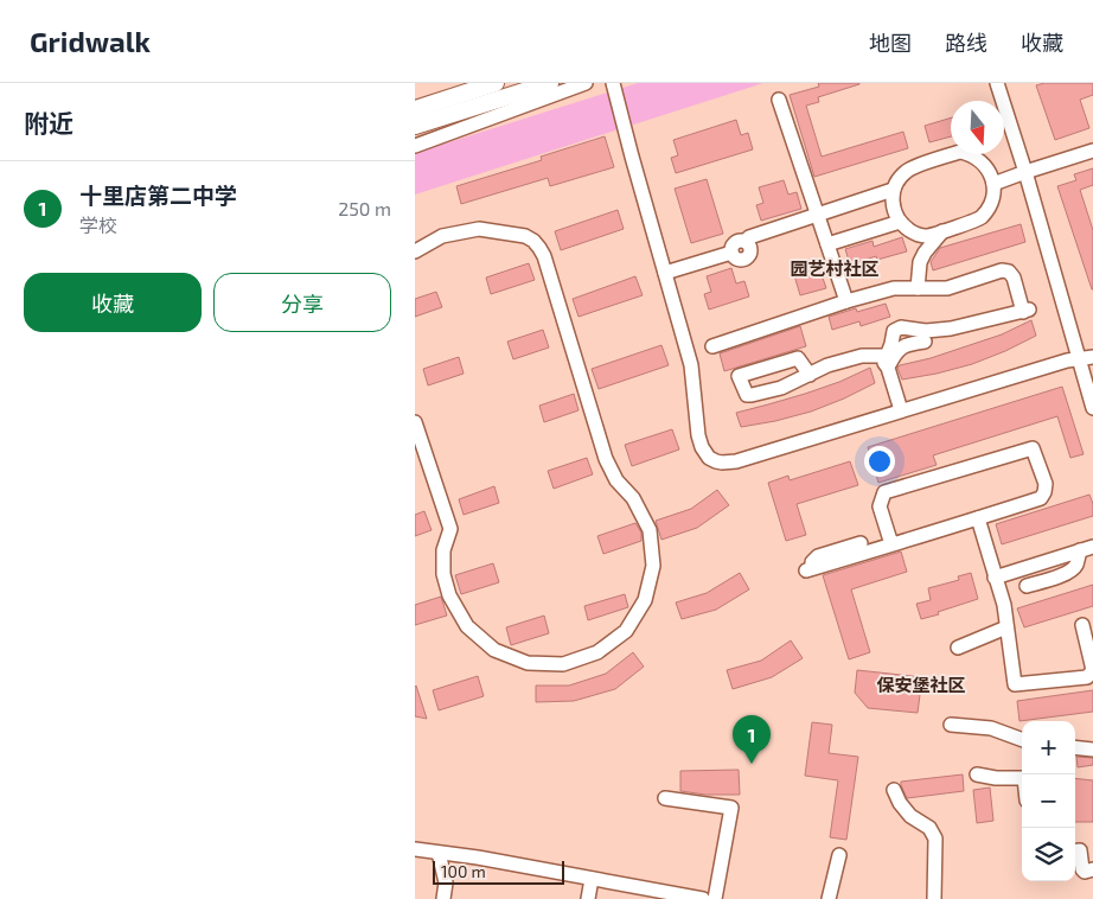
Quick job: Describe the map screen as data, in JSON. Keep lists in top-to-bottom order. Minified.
{"districts":["园艺村社区","保安堡社区"],"scale_bar":"100 m","north":"bottom","page":{"header":"Gridwalk","nav":["地图","路线","收藏"],"heading":"附近","list":[{"mark":"1","name":"十里店第二中学","note":"学校","value":"250 m"}],"buttons":["收藏","分享"],"pins":"1","map_buttons":["+","−"],"scale":"100 m"}}
